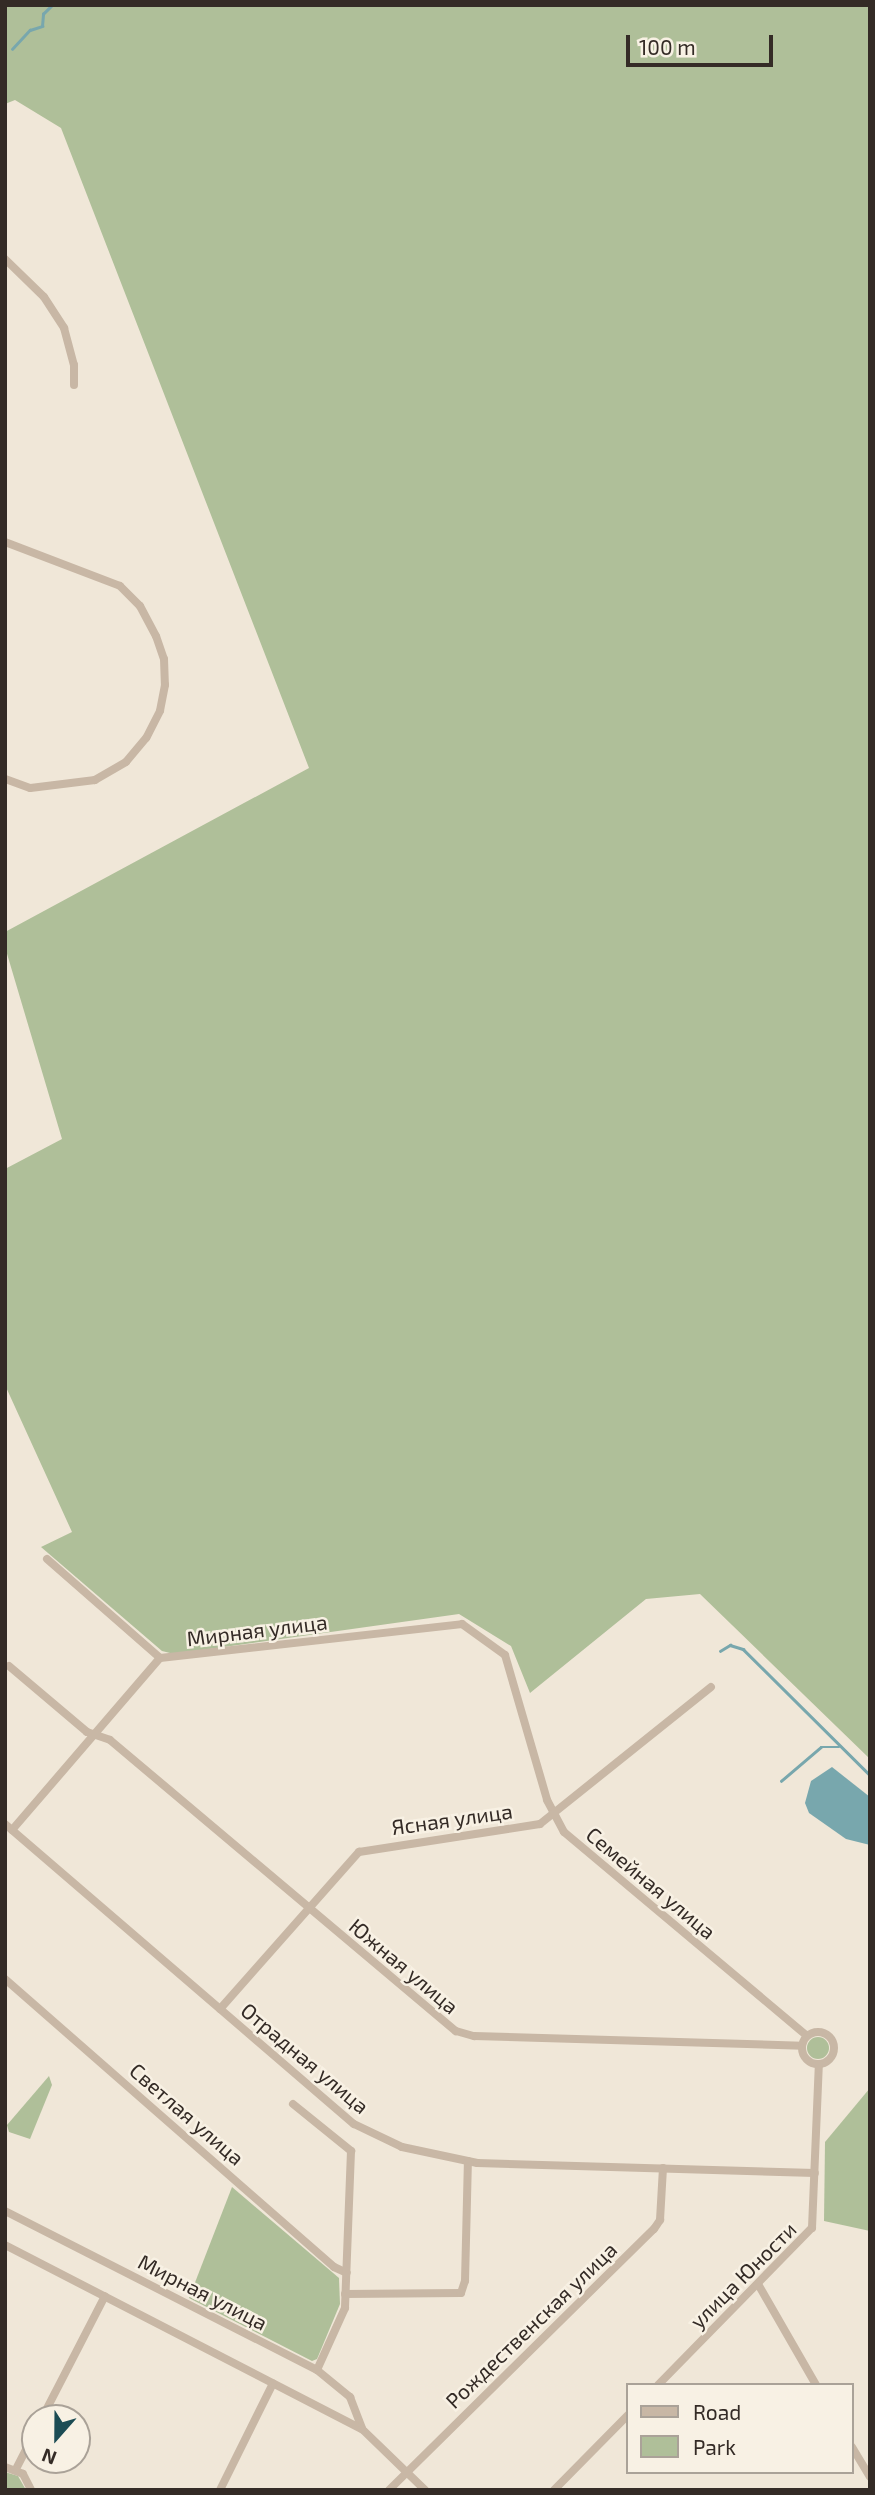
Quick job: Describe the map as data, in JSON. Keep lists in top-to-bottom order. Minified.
{"streets":{"street":["Мирная улица","Ясная улица","Семейная улица","Южная улица","Отрадная улица","Светлая улица","улица Юности","Рождественская улица"]},"crossings":[["Мирная улица","Семейная улица"],["Мирная улица","Южная улица"],["Мирная улица","Отрадная улица"],["Мирная улица","Рождественская улица"],["Ясная улица","Семейная улица"],["Ясная улица","Южная улица"],["Ясная улица","Отрадная улица"],["Семейная улица","Южная улица"],["Семейная улица","улица Юности"],["Южная улица","улица Юности"],["Отрадная улица","улица Юности"],["Отрадная улица","Рождественская улица"]],"legend":["Road","Park"],"scale_bar":"100 m","north":"bottom"}
